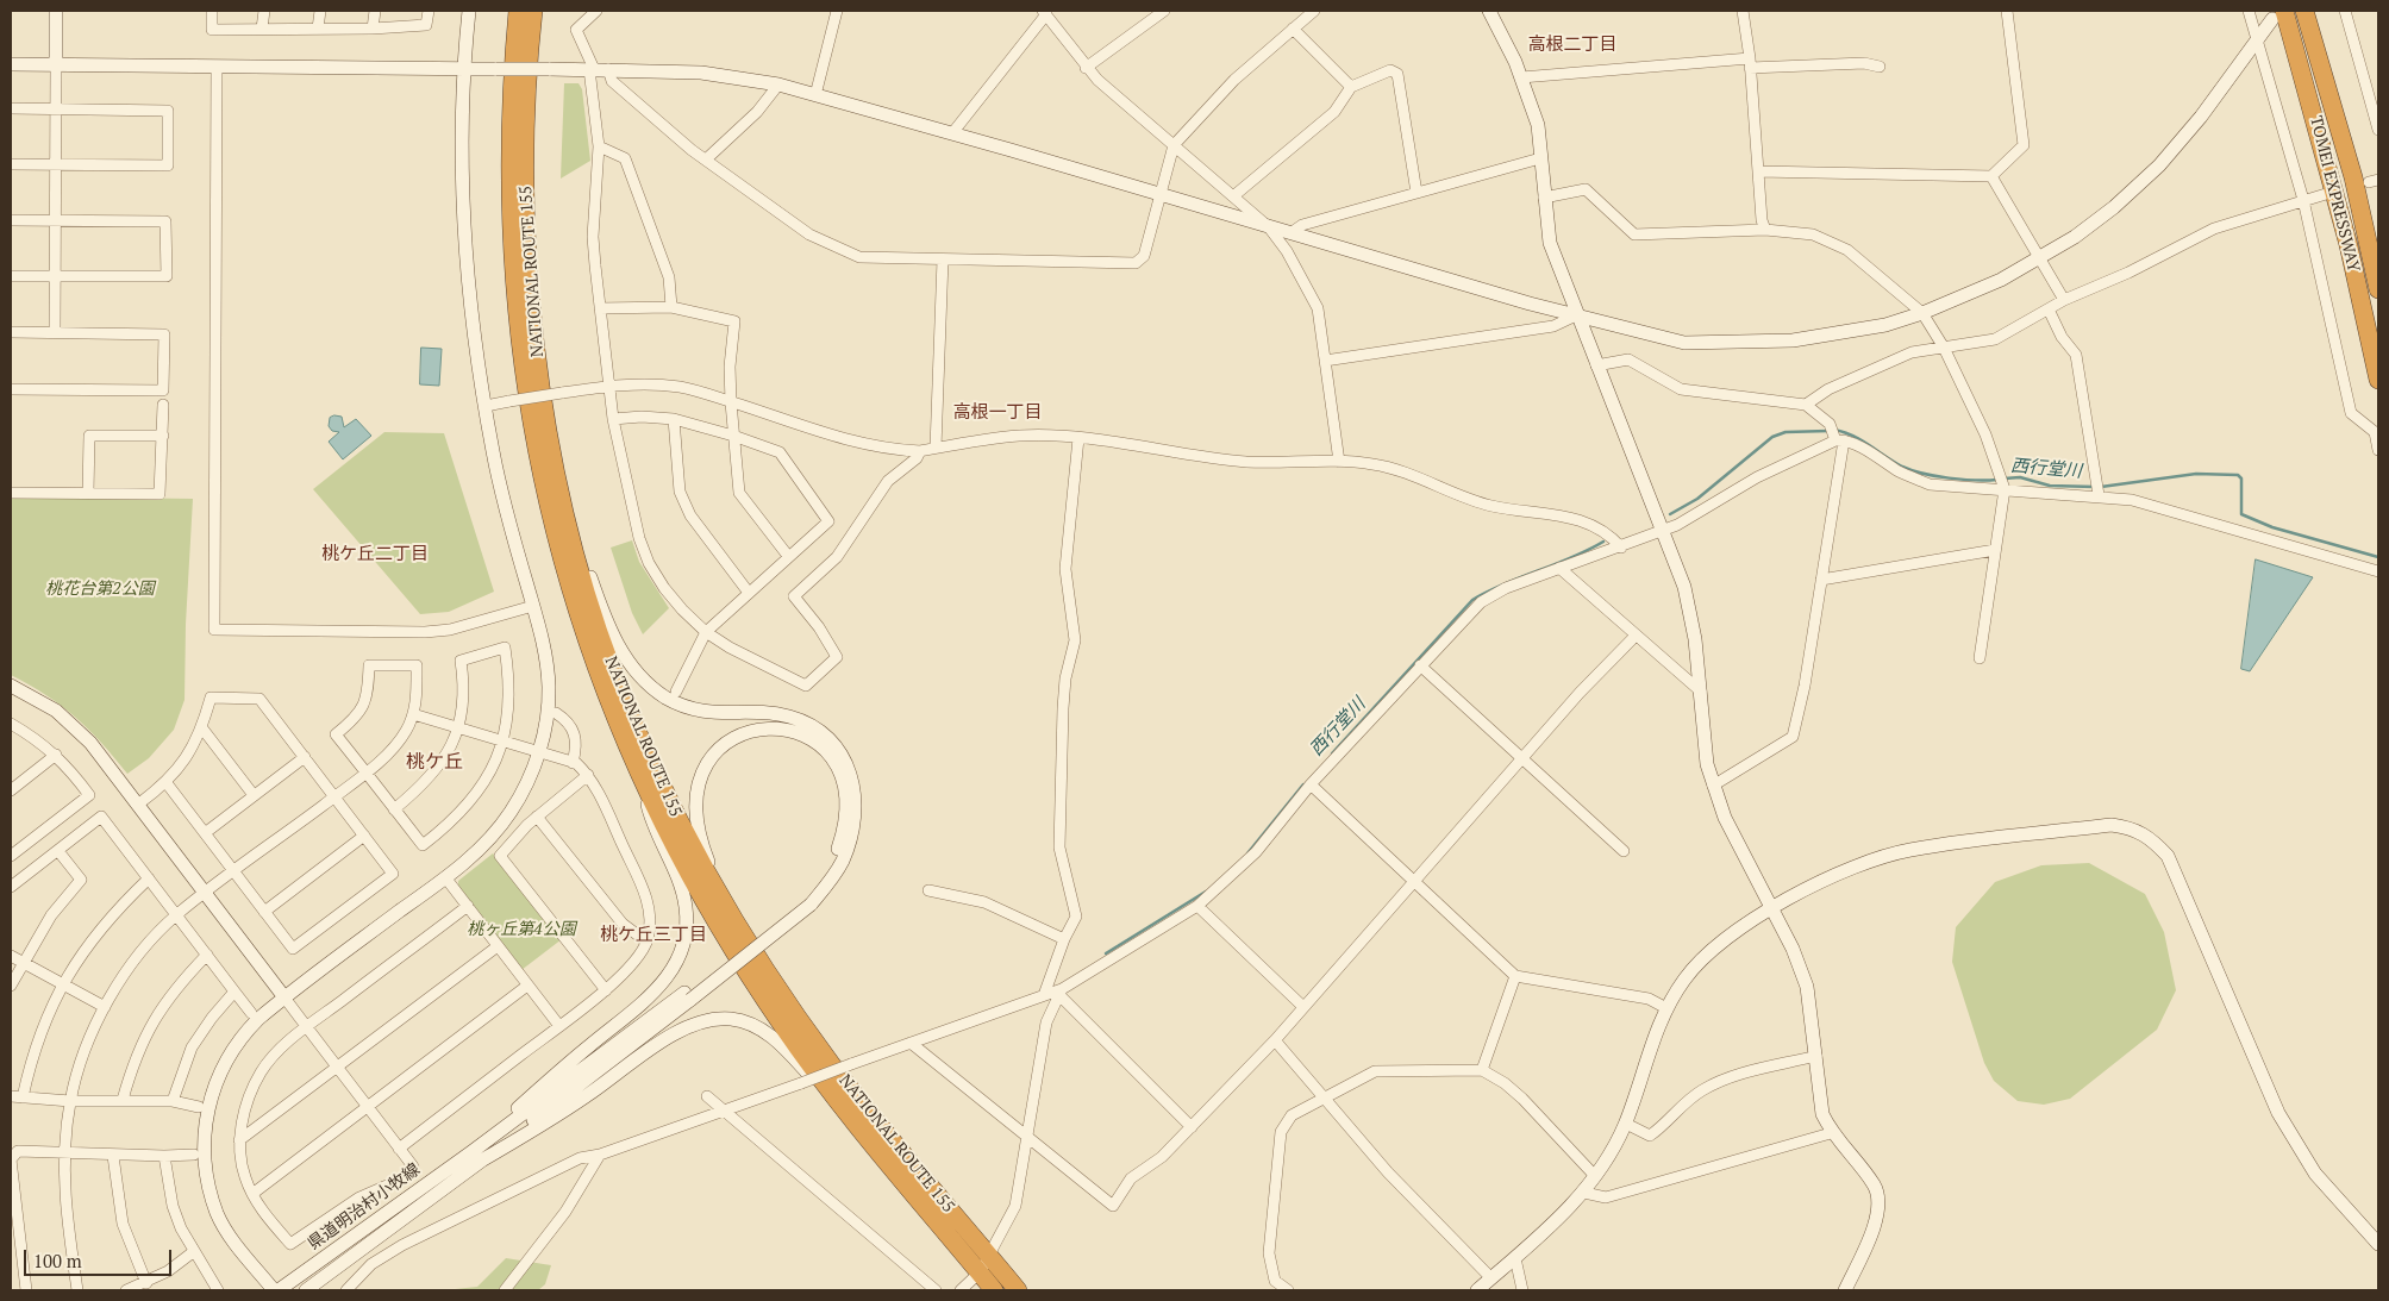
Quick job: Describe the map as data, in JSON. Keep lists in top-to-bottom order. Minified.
{"streets":{"highway":["TOMEI EXPRESSWAY","NATIONAL ROUTE 155"],"street":["県道明治村小牧線"]},"districts":["高根二丁目","高根一丁目","桃ケ丘二丁目","桃ケ丘","桃ケ丘三丁目"],"water":["西行堂川"],"parks":["桃花台第2公園","桃ヶ丘第4公園"],"scale_bar":"100 m"}
